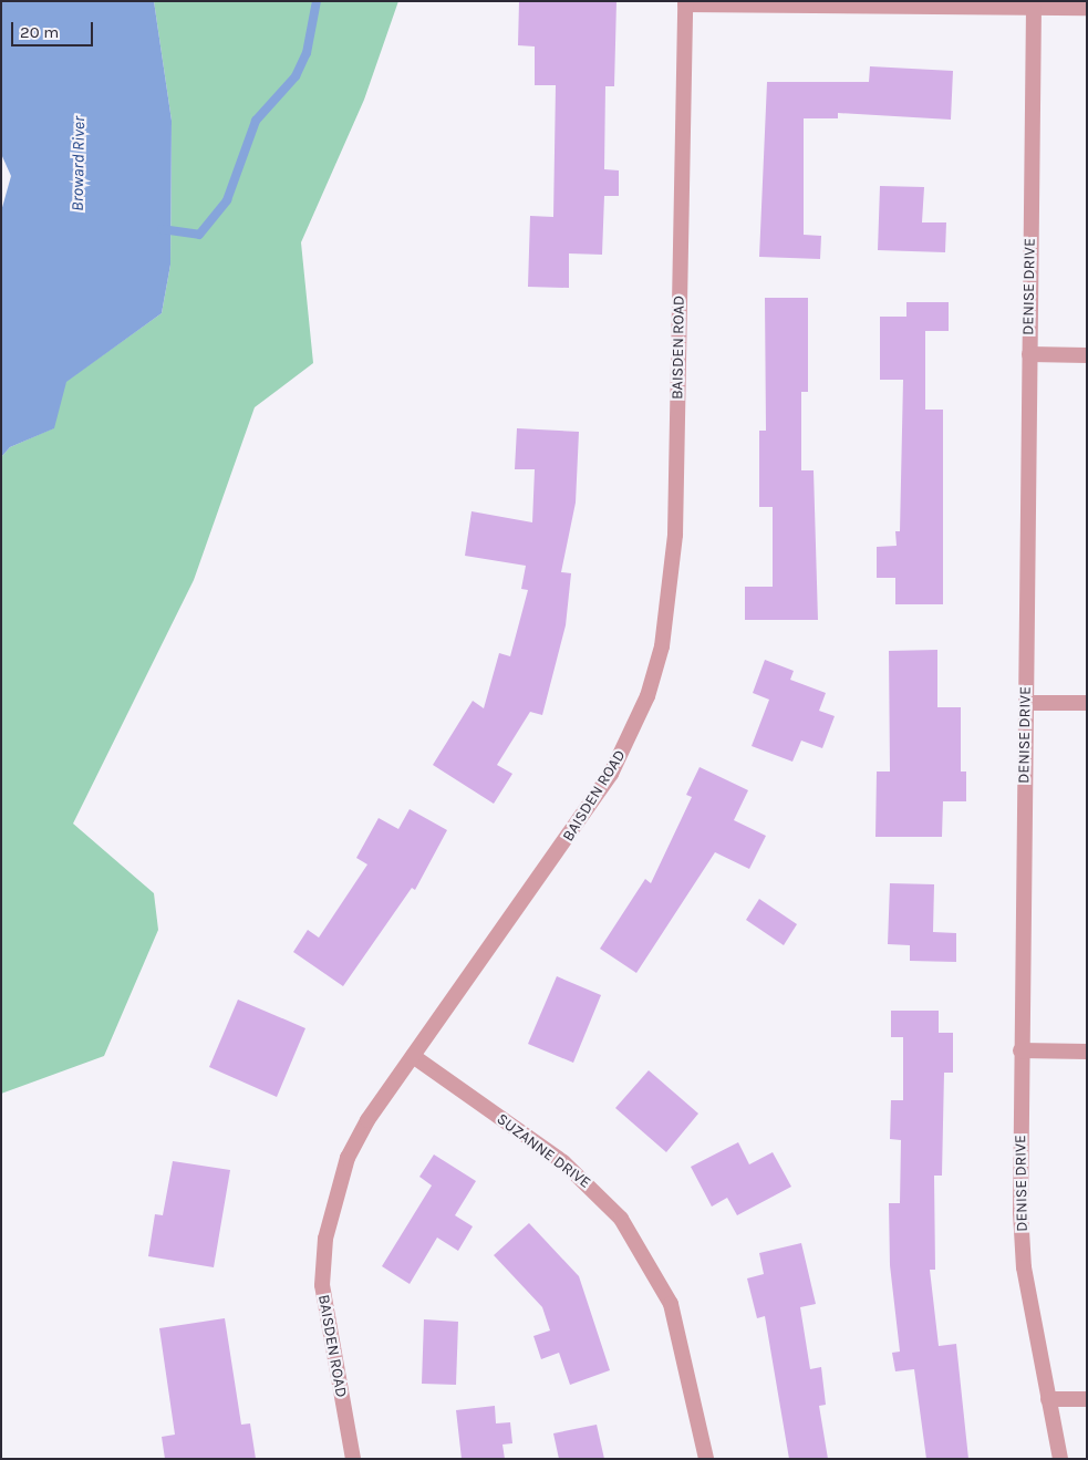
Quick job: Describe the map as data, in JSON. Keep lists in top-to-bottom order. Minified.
{"streets":{"street":["DENISE DRIVE","BAISDEN ROAD","SUZANNE DRIVE"]},"crossings":[["BAISDEN ROAD","SUZANNE DRIVE"]],"water":["Broward River"],"scale_bar":"20 m"}
